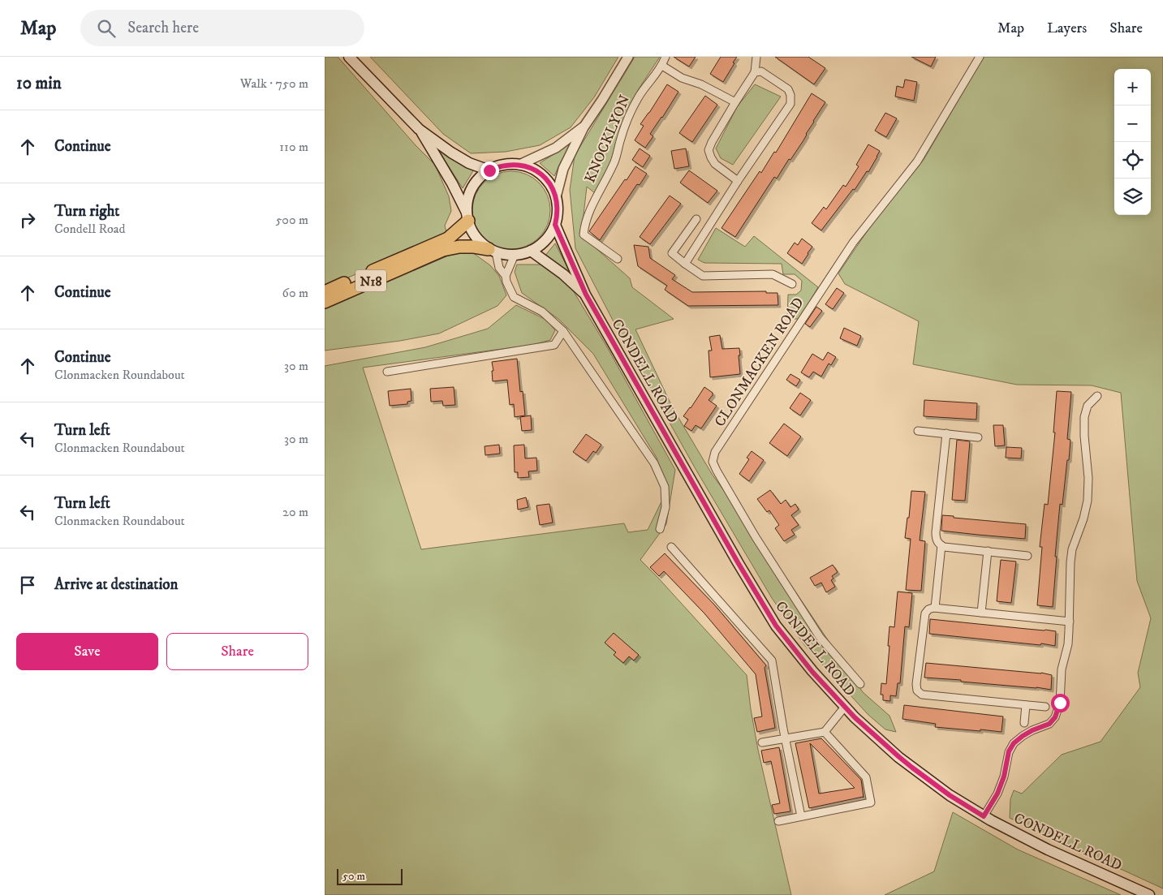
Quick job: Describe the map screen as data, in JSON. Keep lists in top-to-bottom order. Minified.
{"streets":{"highway":["N18"],"main road":["CONDELL ROAD"],"street":["KNOCKLYON","CLONMACKEN ROAD"]},"scale_bar":"50 m","page":{"header":"Map","search":"Search here","nav":["Map","Layers","Share"],"heading":["10 min","Walk · 750 m"],"map_buttons":["+","−"],"list":[["Continue","110 m"],["Turn right","Condell Road","500 m"],["Continue","60 m"],["Continue","Clonmacken Roundabout","30 m"],["Turn left","Clonmacken Roundabout","30 m"],["Turn left","Clonmacken Roundabout","20 m"],"Arrive at destination"],"buttons":["Save","Share"],"scale":"50 m"}}
